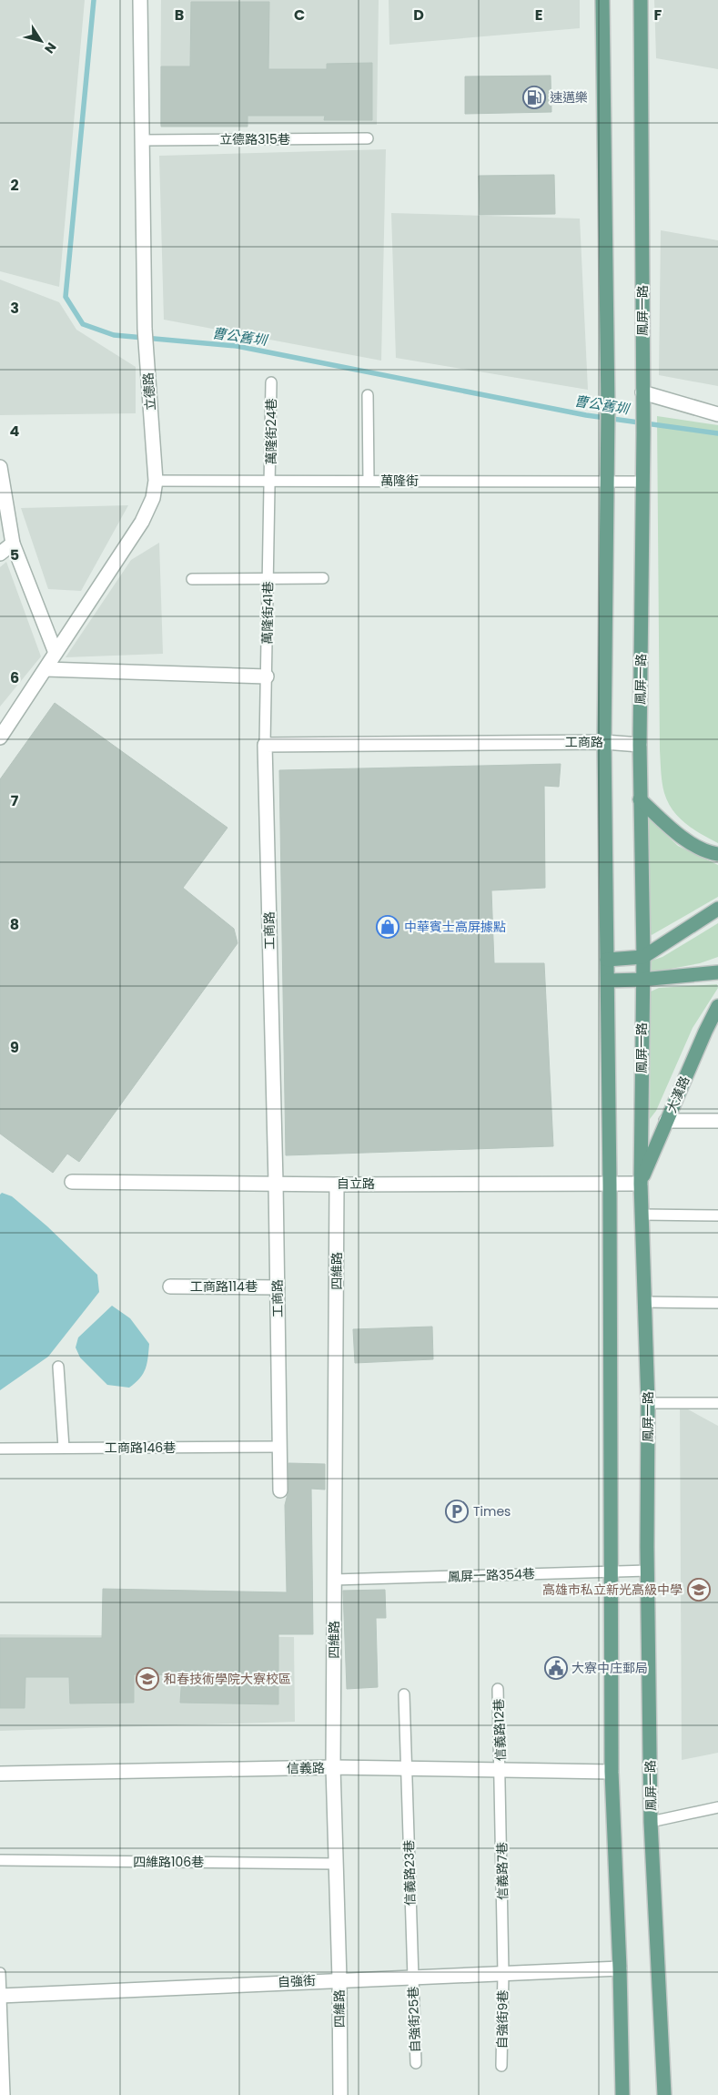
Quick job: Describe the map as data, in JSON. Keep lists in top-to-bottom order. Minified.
{"streets":{"main road":["鳳屏一路","大漢路"],"street":["立德路","工商路","自立路","四維路","工商路114巷","信義路","自強街"],"lane":["立德路315巷","萬隆街24巷","萬隆街","萬隆街41巷","工商路146巷","鳳屏一路354巷","信義路12巷","四維路106巷","信義路7巷","信義路23巷","自強街25巷","自強街9巷"]},"crossings":[["立德路315巷","立德路"],["鳳屏一路","萬隆街"],["鳳屏一路","工商路"],["鳳屏一路","大漢路"],["鳳屏一路","自立路"],["鳳屏一路","鳳屏一路354巷"],["立德路","萬隆街"],["萬隆街24巷","萬隆街"],["萬隆街24巷","萬隆街41巷"],["萬隆街","萬隆街41巷"],["萬隆街41巷","工商路"],["工商路","自立路"],["工商路","工商路114巷"],["工商路","工商路146巷"],["大漢路","自立路"],["自立路","四維路"],["四維路","鳳屏一路354巷"],["四維路","信義路"],["四維路","四維路106巷"],["四維路","自強街"],["信義路12巷","信義路"],["信義路12巷","信義路7巷"],["信義路","信義路7巷"],["信義路","信義路23巷"],["信義路7巷","自強街"],["信義路7巷","自強街9巷"],["信義路23巷","自強街"],["信義路23巷","自強街25巷"],["自強街","自強街25巷"],["自強街","自強街9巷"]],"water":["曹公舊圳"],"places":{"fuel station":["速邁樂"],"shop":["中華賓士高屏據點"],"parking":["Times"],"school or university":["高雄市私立新光高級中學","和春技術學院大寮校區"],"public building":["大寮中庄郵局"]},"north":"bottom right","grid":{"columns":["B","C","D","E","F"],"rows":["2","3","4","5","6","7","8","9"]}}
